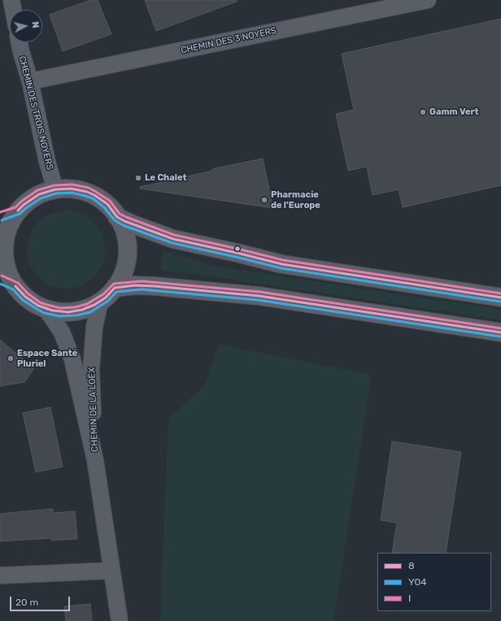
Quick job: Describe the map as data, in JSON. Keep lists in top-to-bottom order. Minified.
{"streets":{"street":["CHEMIN DES 3 NOYERS","CHEMIN DES TROIS NOYERS","CHEMIN DE LA LOËX"]},"crossings":[["CHEMIN DES 3 NOYERS","CHEMIN DES TROIS NOYERS"]],"places":["Gamm Vert","Le Chalet","Pharmacie de l'Europe","Espace Santé Pluriel"],"lines":["transit line I","transit line 8","transit line Y04"],"legend":["8","Y04","I"],"scale_bar":"20 m","north":"right"}
